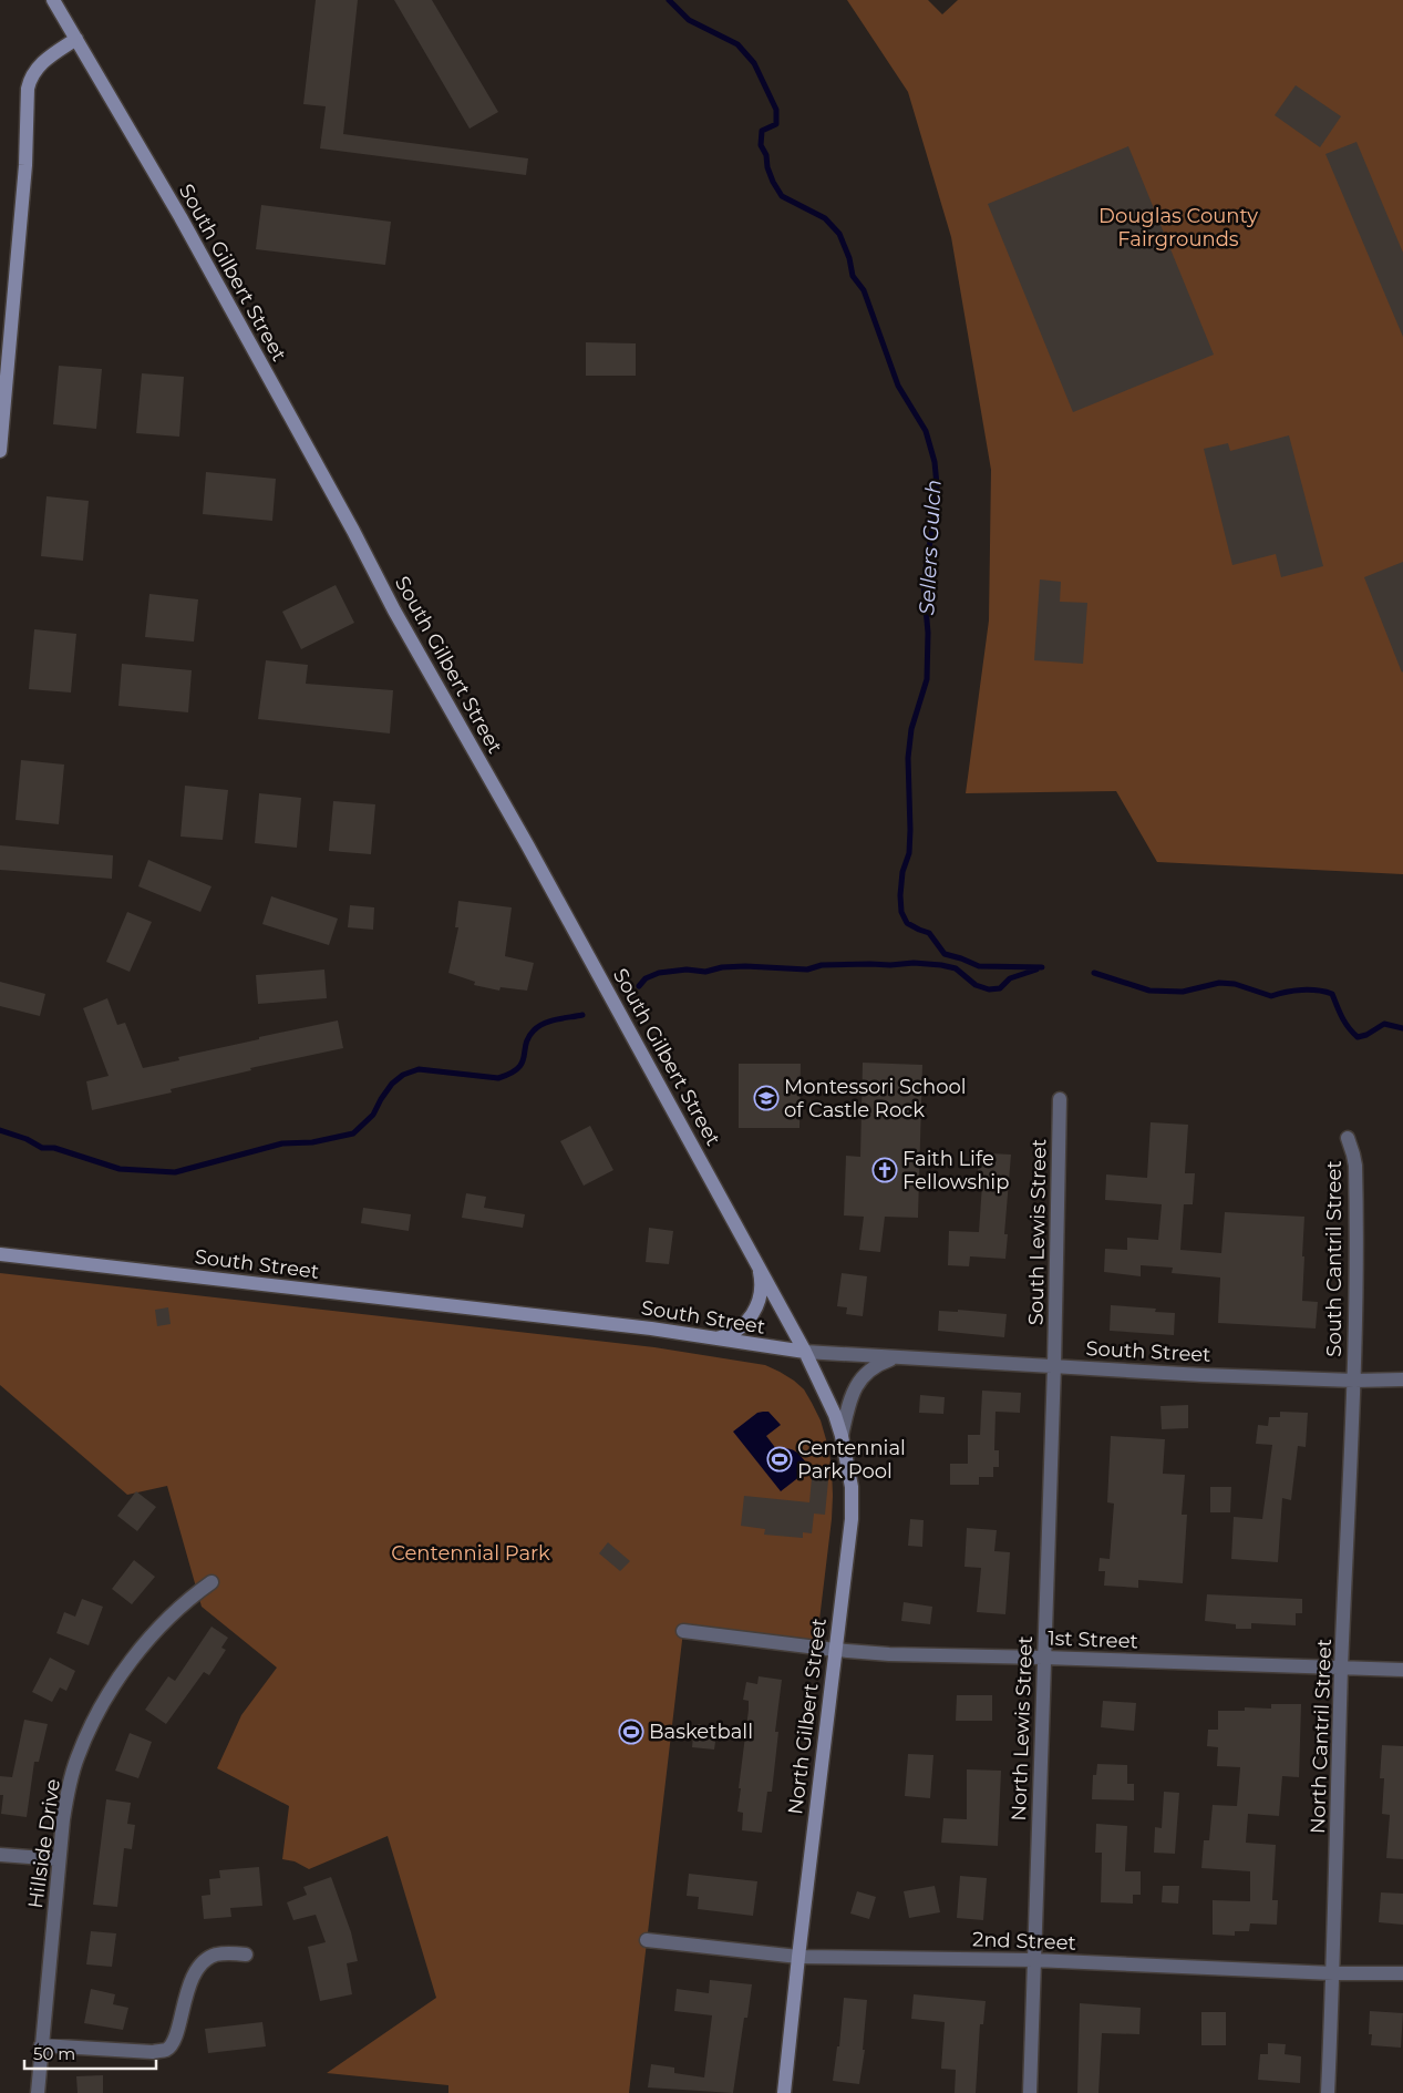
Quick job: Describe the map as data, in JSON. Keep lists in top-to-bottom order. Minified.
{"streets":{"street":["South Gilbert Street","South Lewis Street","South Cantril Street","South Street","1st Street","North Gilbert Street","North Lewis Street","North Cantril Street","Hillside Drive","2nd Street"]},"crossings":[["South Gilbert Street","South Street"],["South Gilbert Street","North Gilbert Street"],["South Lewis Street","South Street"],["South Lewis Street","North Lewis Street"],["South Cantril Street","South Street"],["South Cantril Street","North Cantril Street"],["South Street","North Gilbert Street"],["South Street","North Lewis Street"],["South Street","North Cantril Street"],["1st Street","North Gilbert Street"],["1st Street","North Lewis Street"],["1st Street","North Cantril Street"],["North Gilbert Street","2nd Street"],["North Lewis Street","2nd Street"],["North Cantril Street","2nd Street"]],"water":["Sellers Gulch"],"parks":["Douglas County Fairgrounds","Centennial Park"],"places":{"school or university":["Montessori School of Castle Rock"],"church":["Faith Life Fellowship"],"sports":["Centennial Park Pool","Basketball"]},"scale_bar":"50 m"}
